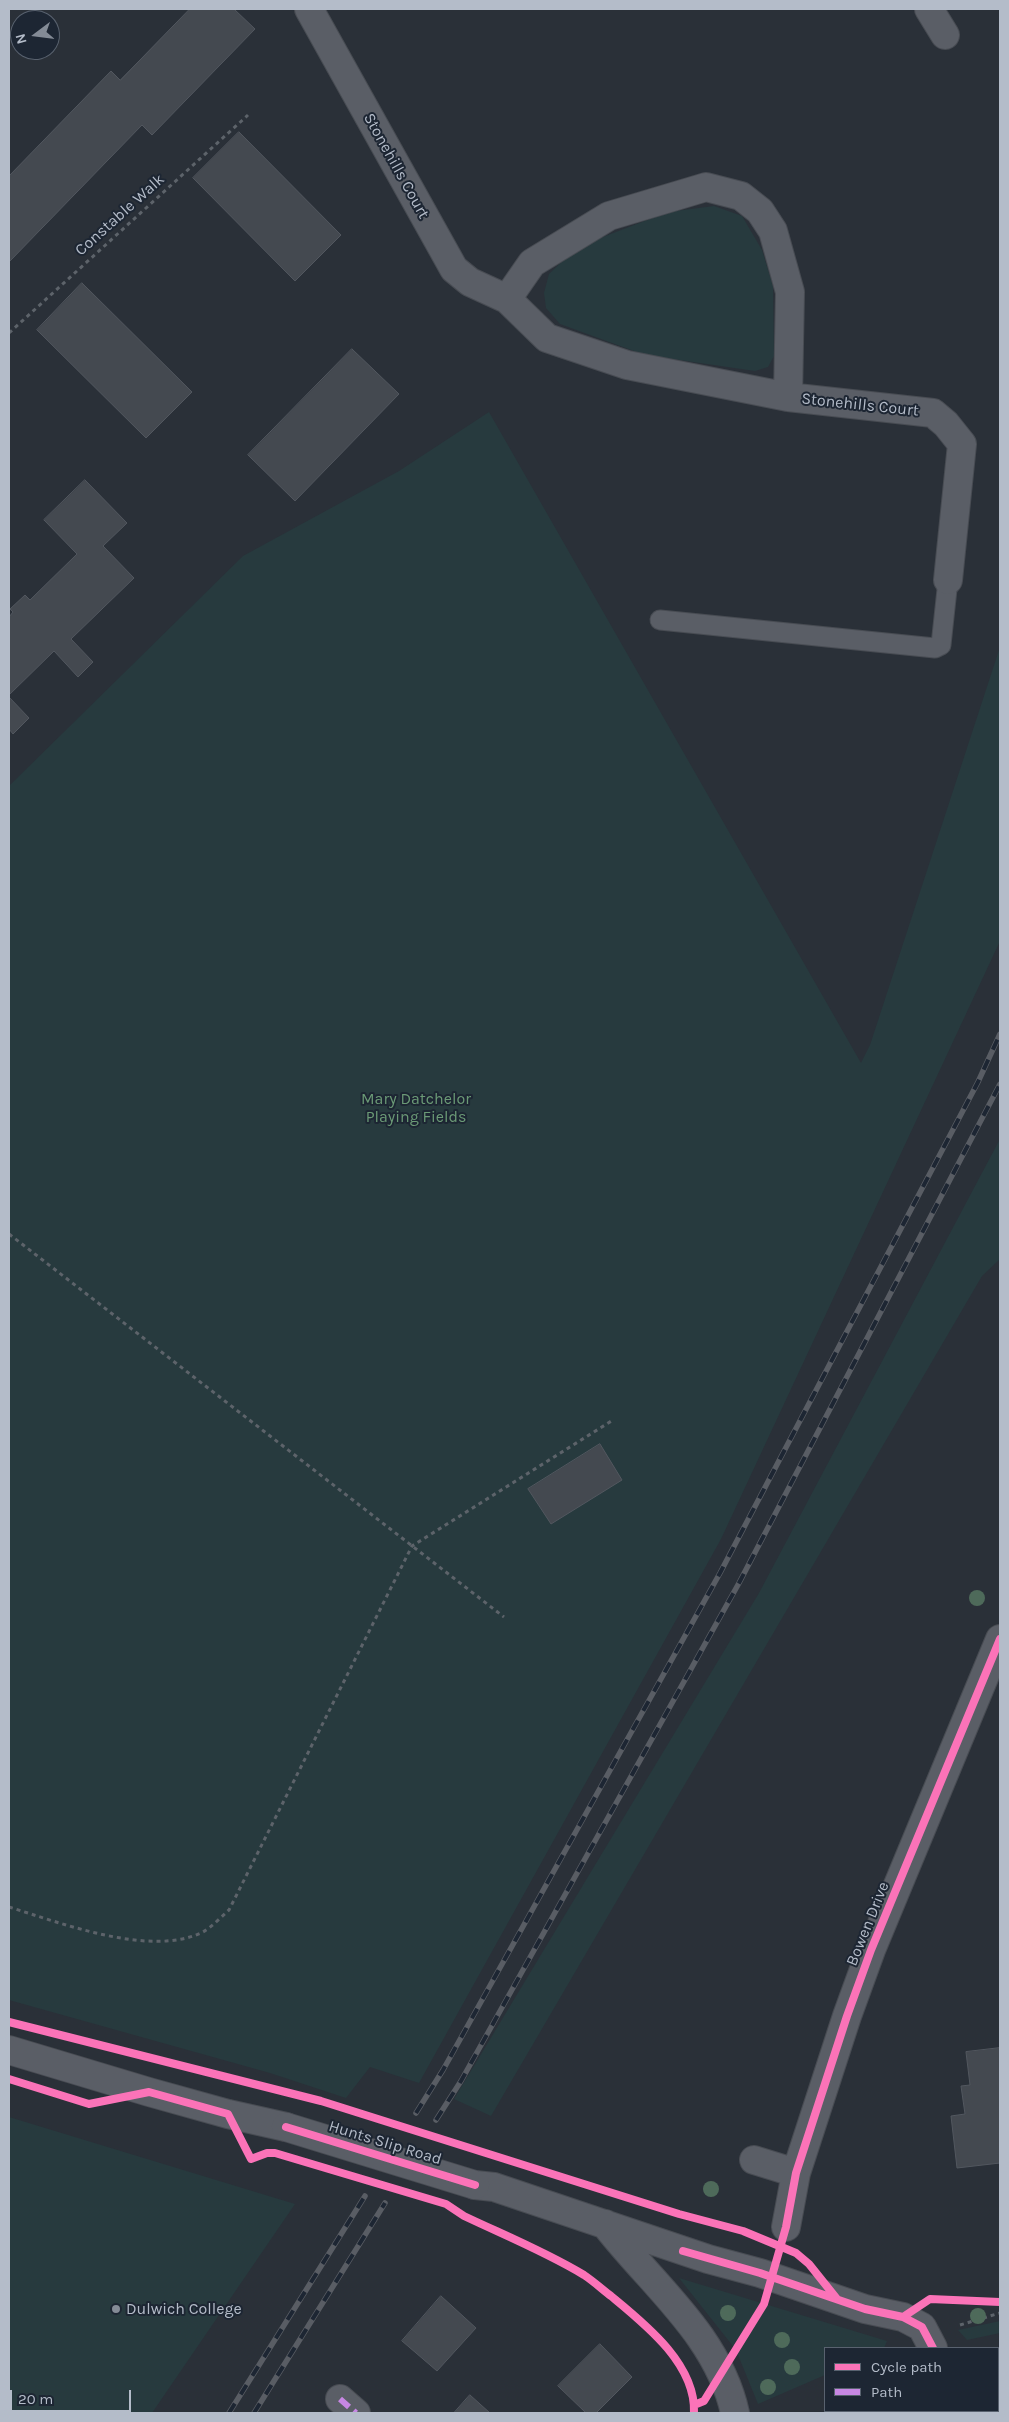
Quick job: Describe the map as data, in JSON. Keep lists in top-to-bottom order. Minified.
{"streets":{"street":["Stonehills Court","Bowen Drive","Hunts Slip Road"],"path":["Constable Walk"]},"parks":["Mary Datchelor Playing Fields"],"places":["Dulwich College"],"legend":["Cycle path","Path"],"scale_bar":"20 m","north":"left"}
